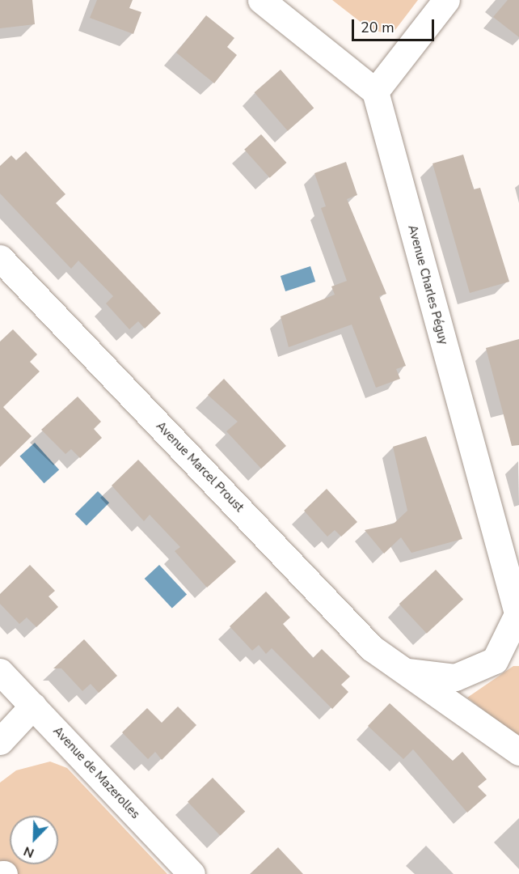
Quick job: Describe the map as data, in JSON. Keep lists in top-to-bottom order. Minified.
{"streets":{"street":["Avenue Charles Péguy","Avenue Marcel Proust","Avenue de Mazerolles"]},"crossings":[["Avenue Charles Péguy","Avenue Marcel Proust"]],"scale_bar":"20 m","north":"bottom left"}
